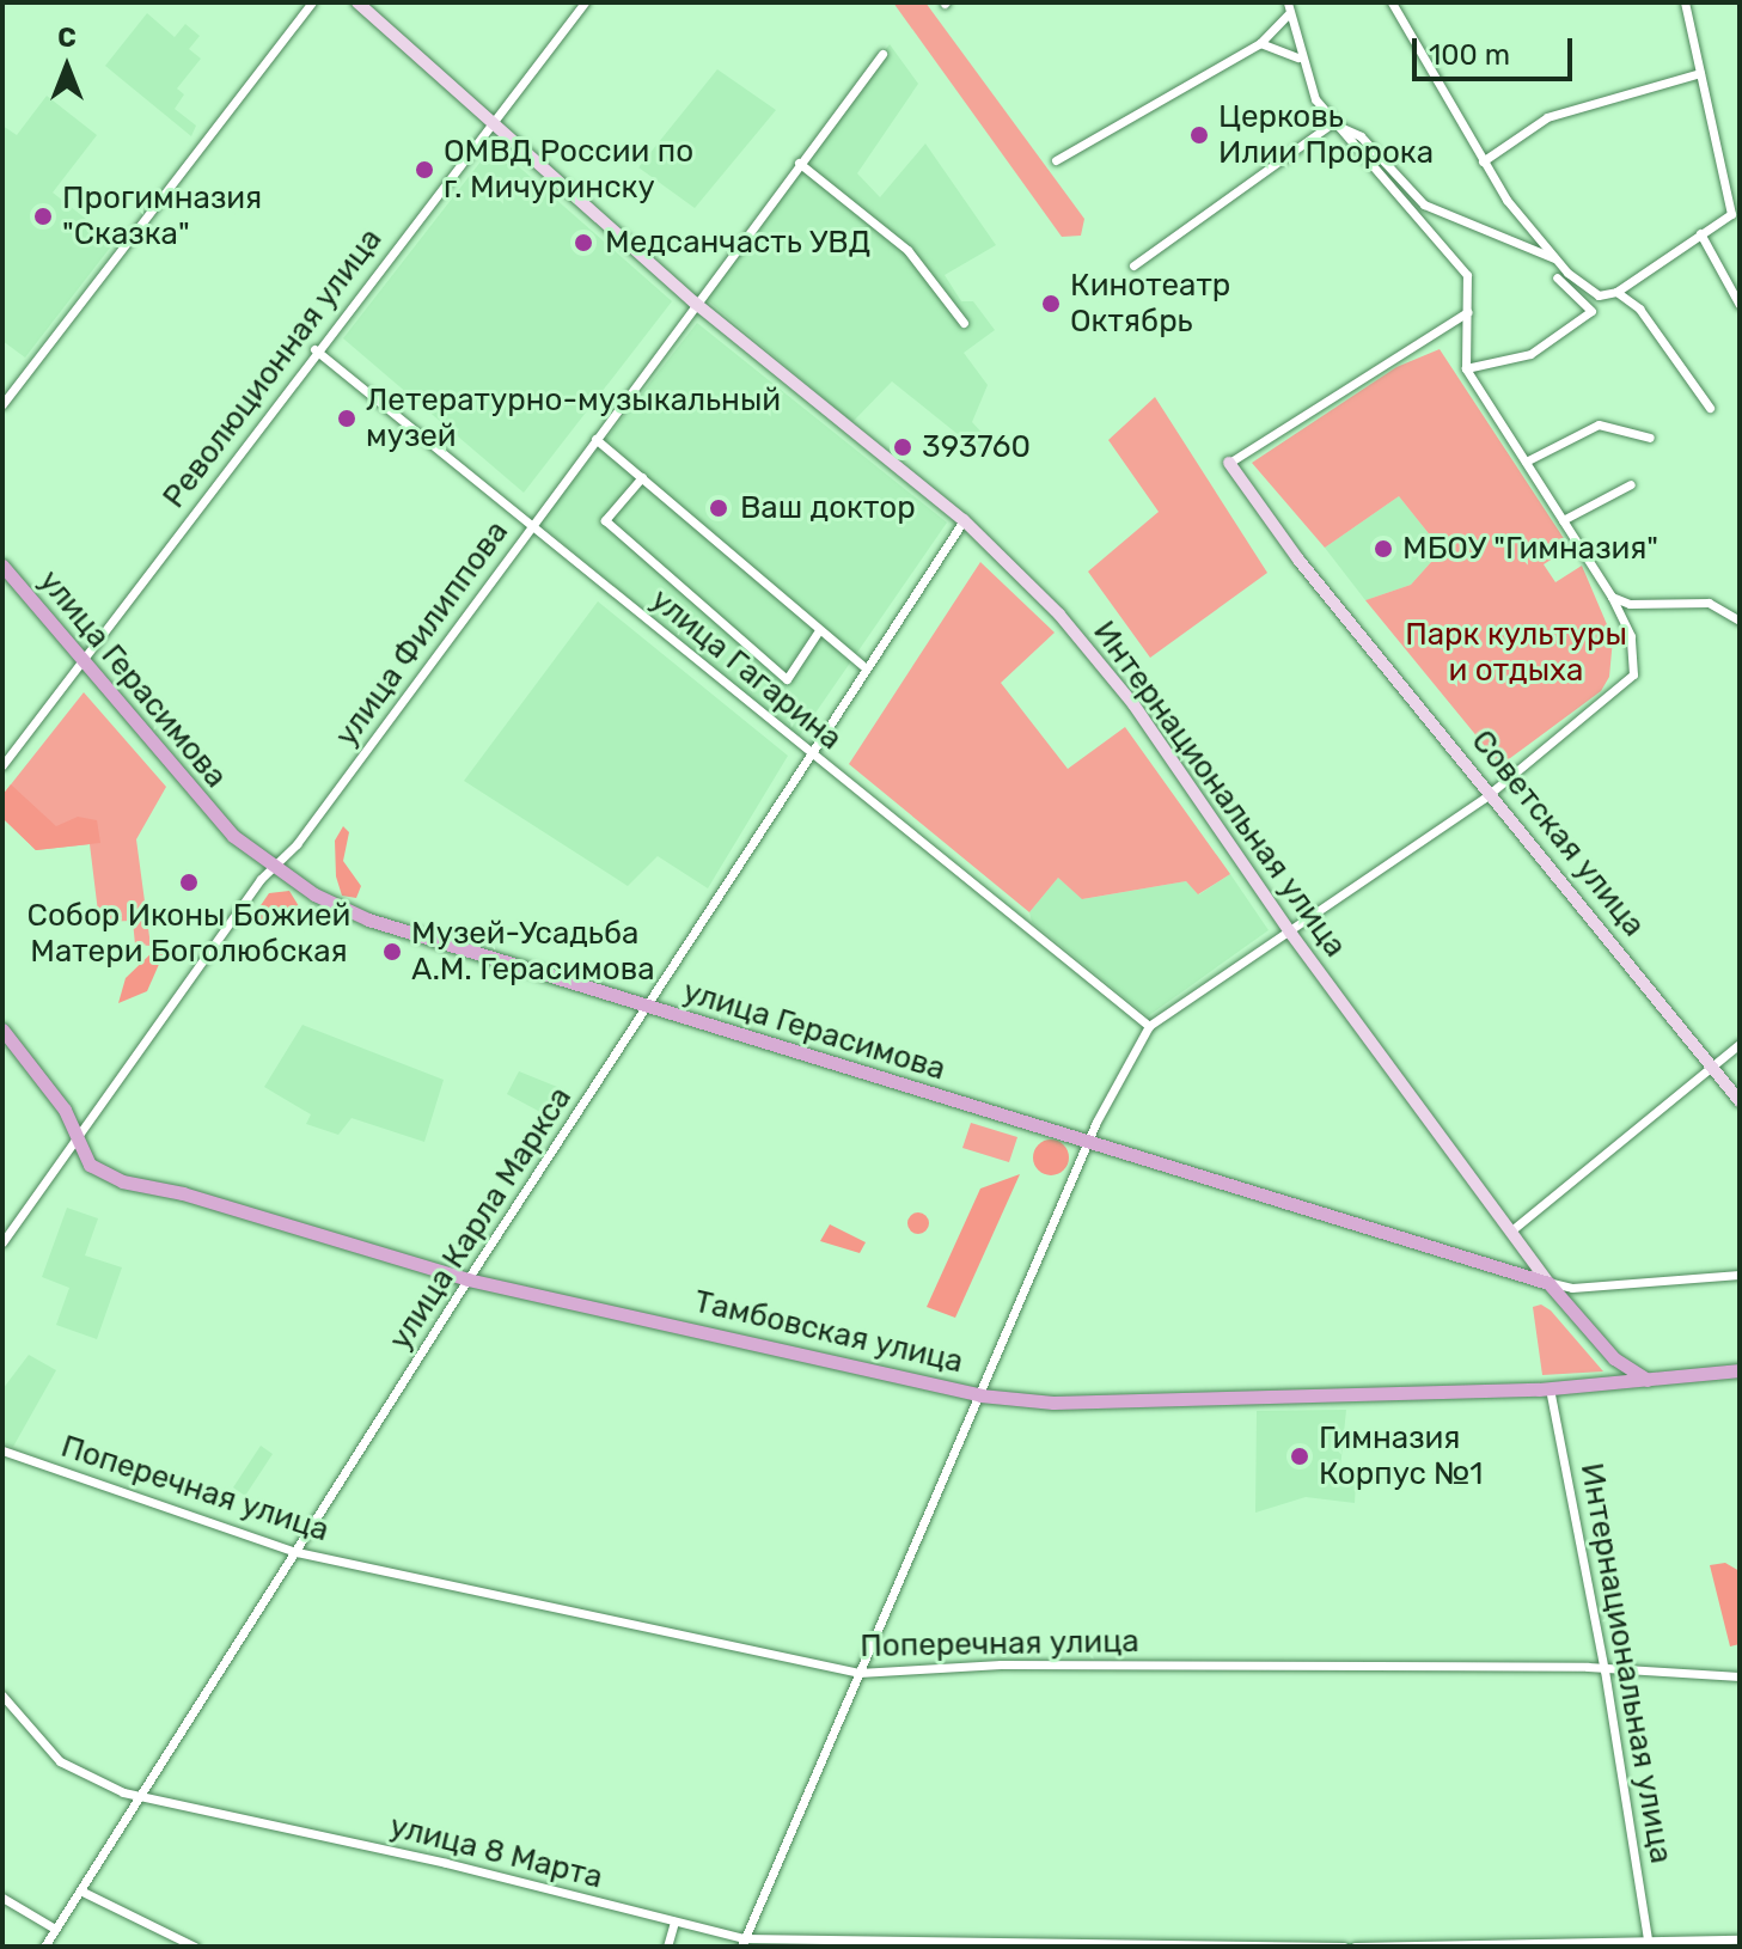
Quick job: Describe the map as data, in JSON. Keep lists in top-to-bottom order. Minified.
{"streets":{"main road":["улица Герасимова","Интернациональная улица","Советская улица","Тамбовская улица"],"street":["Революционная улица","улица Филиппова","улица Гагарина","улица Карла Маркса","Поперечная улица","улица 8 Марта"]},"crossings":[["Революционная улица","улица Гагарина"],["Революционная улица","улица Герасимова"],["Революционная улица","Интернациональная улица"],["улица Филиппова","улица Гагарина"],["улица Филиппова","улица Герасимова"],["улица Филиппова","Интернациональная улица"],["улица Филиппова","Тамбовская улица"],["улица Гагарина","улица Карла Маркса"],["улица Герасимова","Интернациональная улица"],["улица Герасимова","улица Карла Маркса"],["Интернациональная улица","улица Карла Маркса"],["Интернациональная улица","Тамбовская улица"],["Интернациональная улица","Поперечная улица"],["улица Карла Маркса","Тамбовская улица"],["улица Карла Маркса","Поперечная улица"],["улица Карла Маркса","улица 8 Марта"]],"parks":["Парк культуры и отдыха"],"places":["Церковь Илии Пророка","ОМВД России по г. Мичуринску","Прогимназия \"Сказка\"","Медсанчасть УВД","Кинотеатр Октябрь","Летературно-музыкальный музей","393760","Ваш доктор","МБОУ \"Гимназия\"","Собор Иконы Божией Матери Боголюбская","Музей-Усадьба А.М. Герасимова","Гимназия Корпус №1"],"scale_bar":"100 m","north":"top"}
